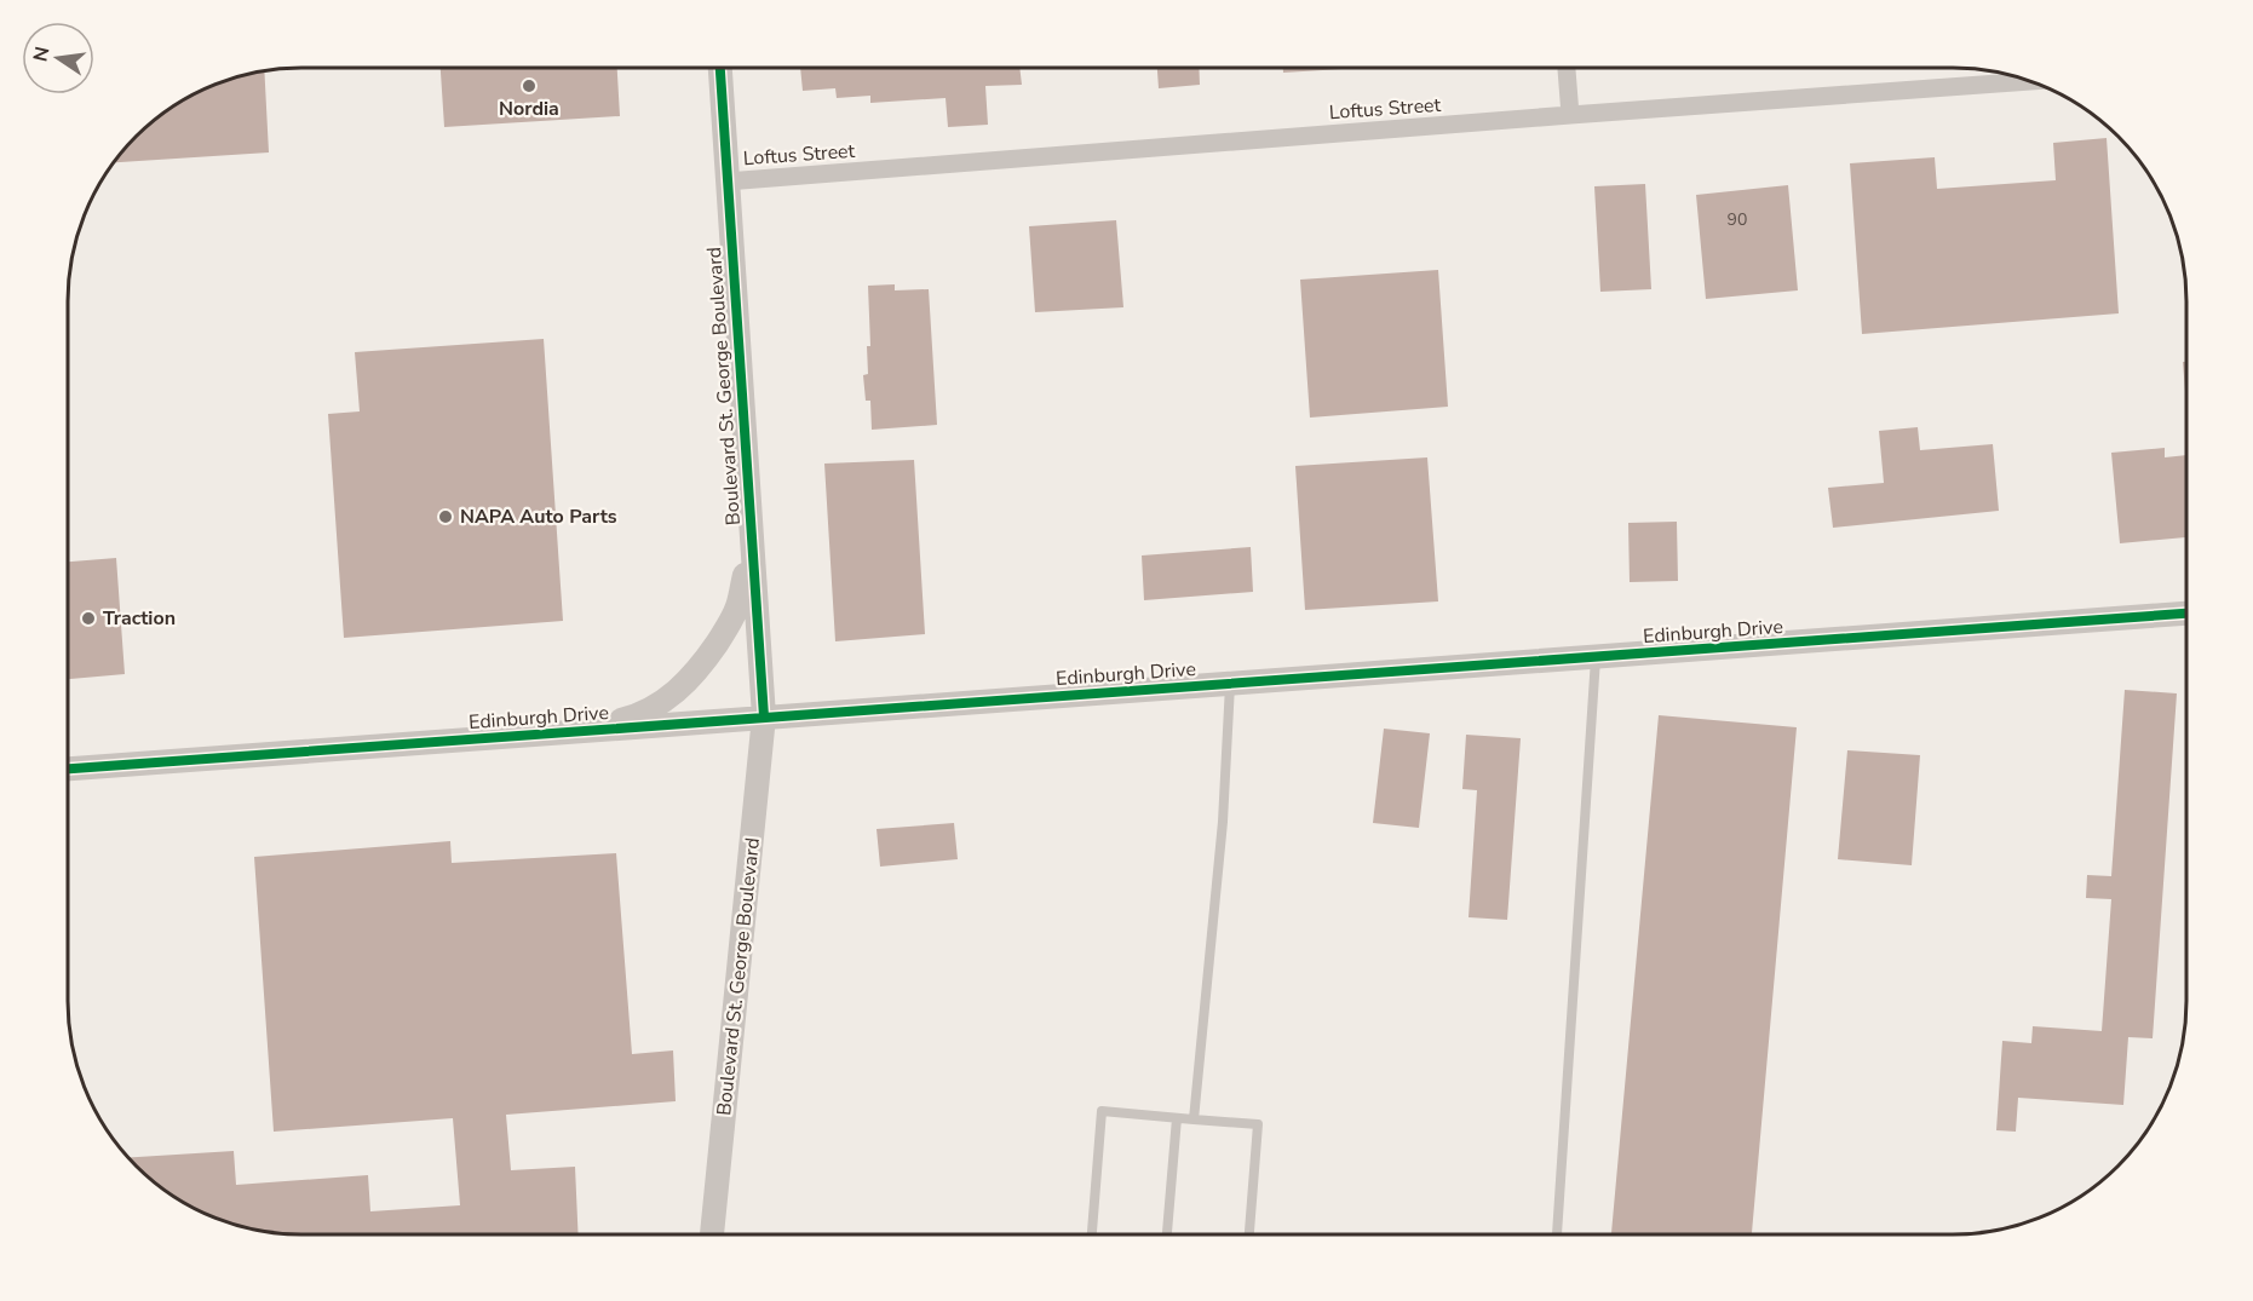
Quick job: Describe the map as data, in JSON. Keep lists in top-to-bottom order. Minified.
{"streets":{"street":["Loftus Street","Boulevard St. George Boulevard","Edinburgh Drive"]},"crossings":[["Loftus Street","Boulevard St. George Boulevard"],["Boulevard St. George Boulevard","Edinburgh Drive"]],"places":["Nordia","NAPA Auto Parts","Traction"],"house_numbers":["90"],"north":"left"}
